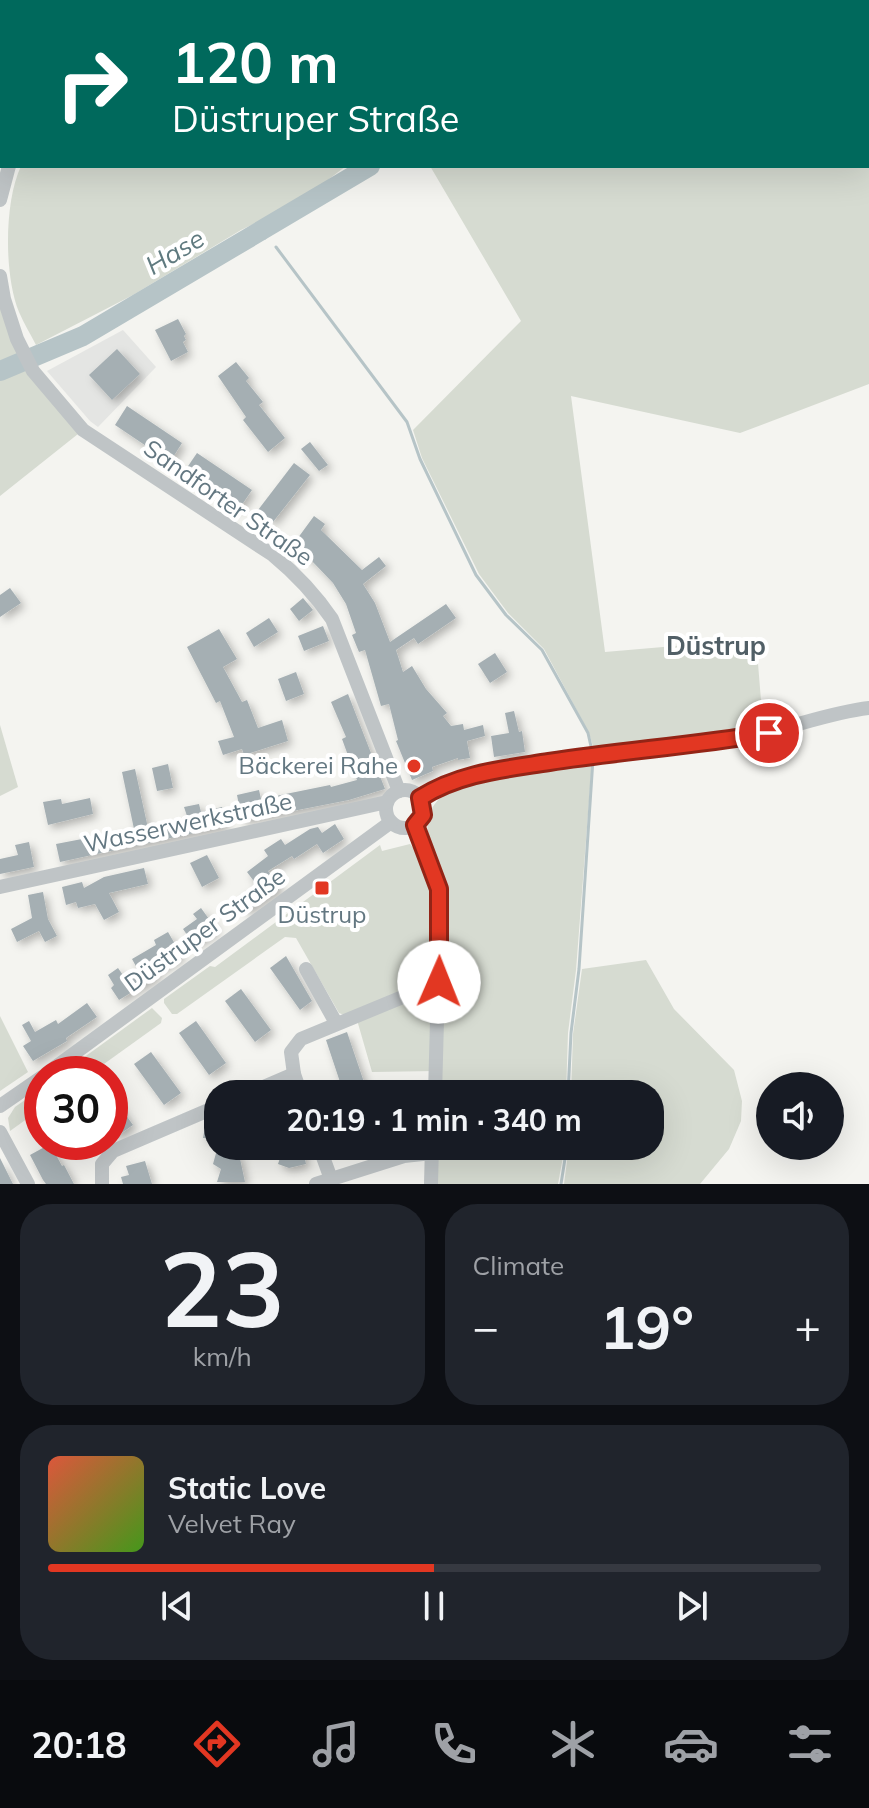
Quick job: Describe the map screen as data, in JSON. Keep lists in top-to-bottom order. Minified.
{"streets":{"street":["Sandforter Straße","Wasserwerkstraße","Düstruper Straße"]},"crossings":[["Sandforter Straße","Wasserwerkstraße"],["Sandforter Straße","Düstruper Straße"],["Wasserwerkstraße","Düstruper Straße"]],"districts":["Düstrup"],"water":["Hase"],"places":{"other":["Bäckerei Rahe"],"transit":["Düstrup"]},"page":{"turn":["120 m","Düstruper Straße"],"limit":"30","trip":"20:19 · 1 min · 340 m","tile":[["23","km/h"],"Climate"],"heat":["−","19°","+"],"song":["Static Love","Velvet Ray"],"tabs":"20:18"}}
